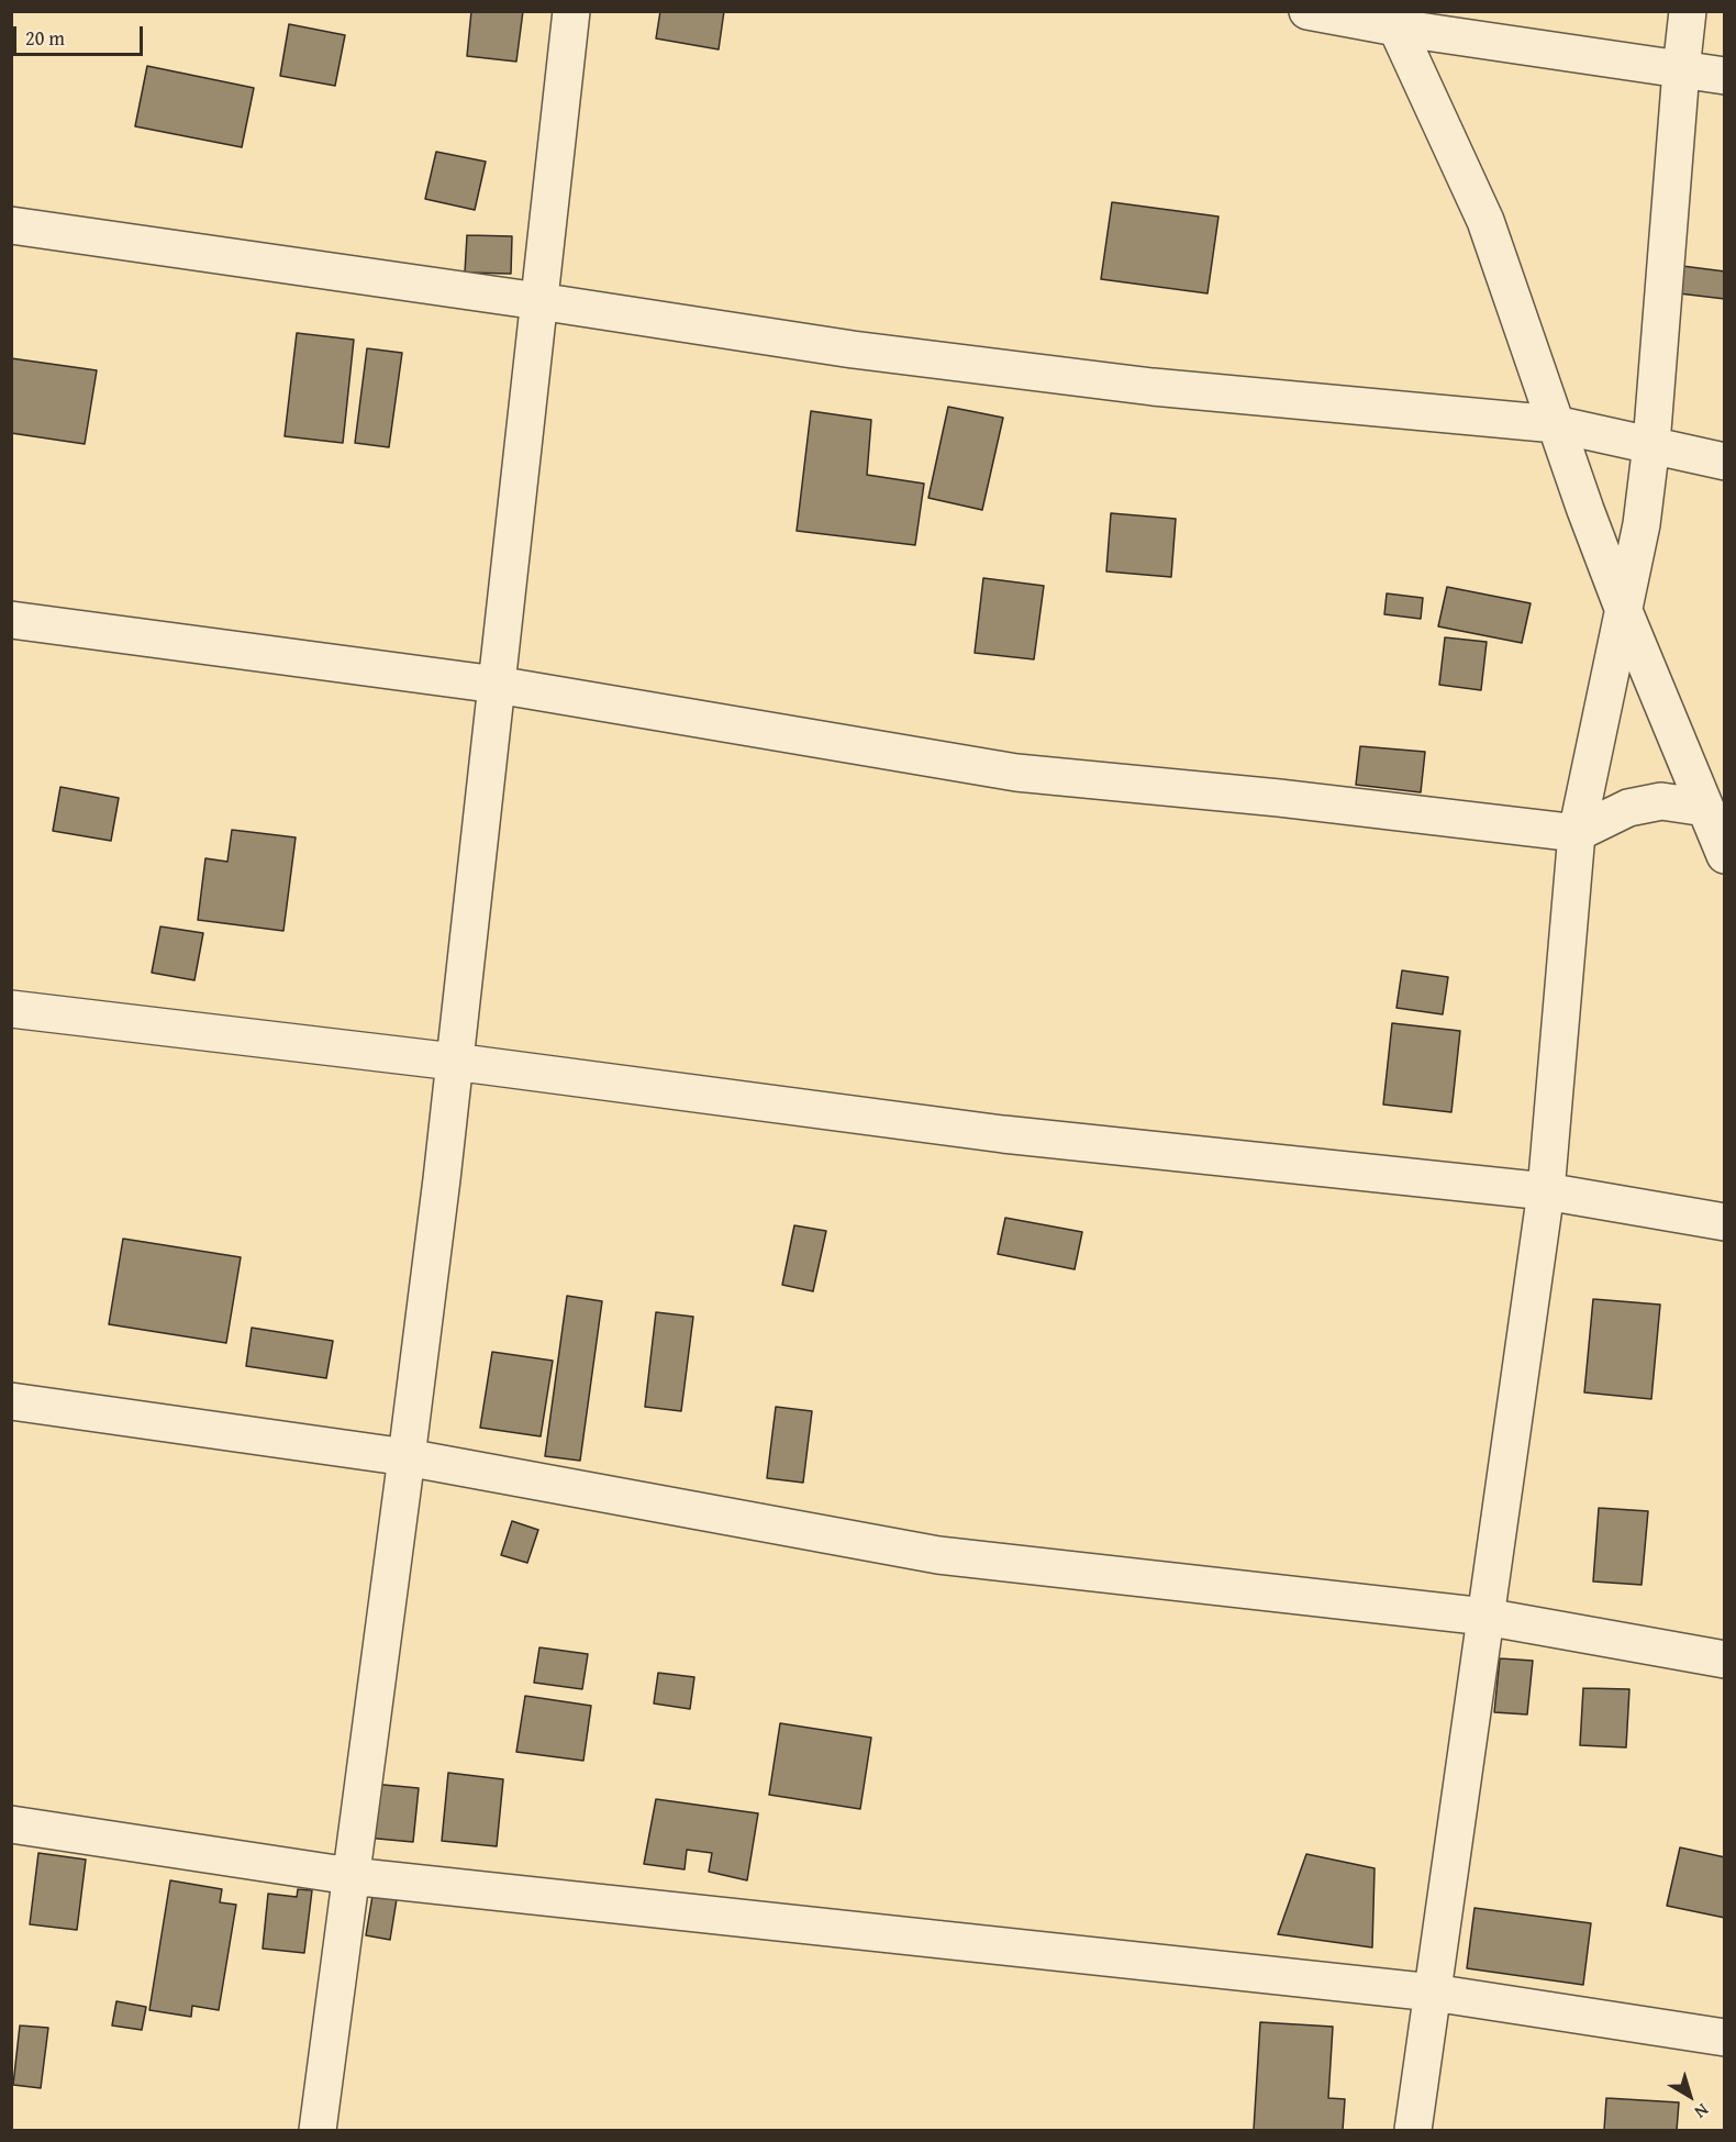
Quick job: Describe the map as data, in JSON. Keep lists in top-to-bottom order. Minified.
{"scale_bar":"20 m","north":"bottom right"}
